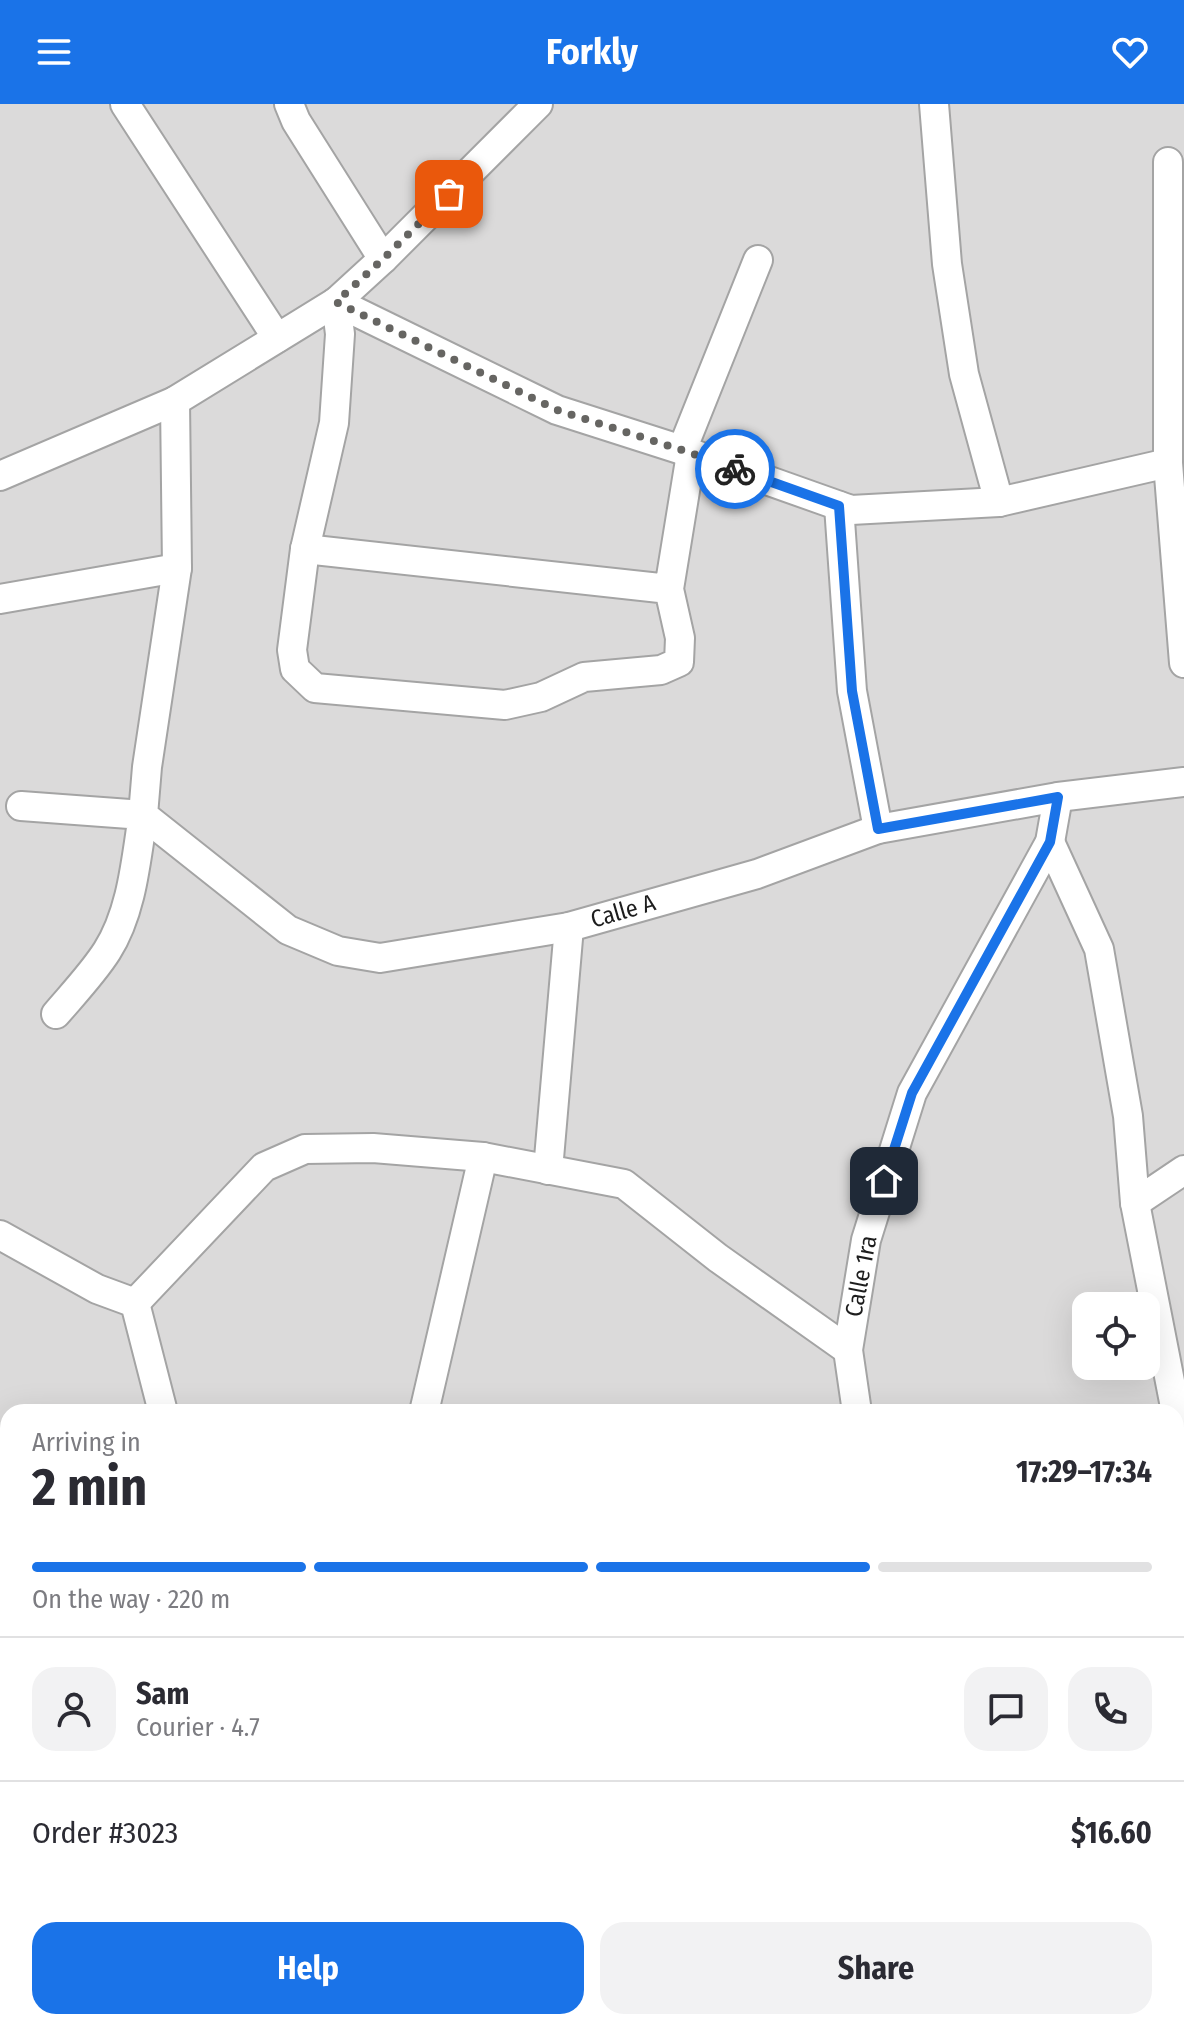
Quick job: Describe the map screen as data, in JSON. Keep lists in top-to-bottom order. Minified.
{"streets":{"street":["Calle A","Calle 1ra"]},"crossings":[["Calle A","Calle 1ra"]],"page":{"header":"Forkly","heading":["2 min","Arriving in","17:29–17:34"],"panel":["Sam","Courier · 4.7","Order #3023","$16.60"],"bar":"On the way · 220 m","buttons":["Help","Share"]}}
